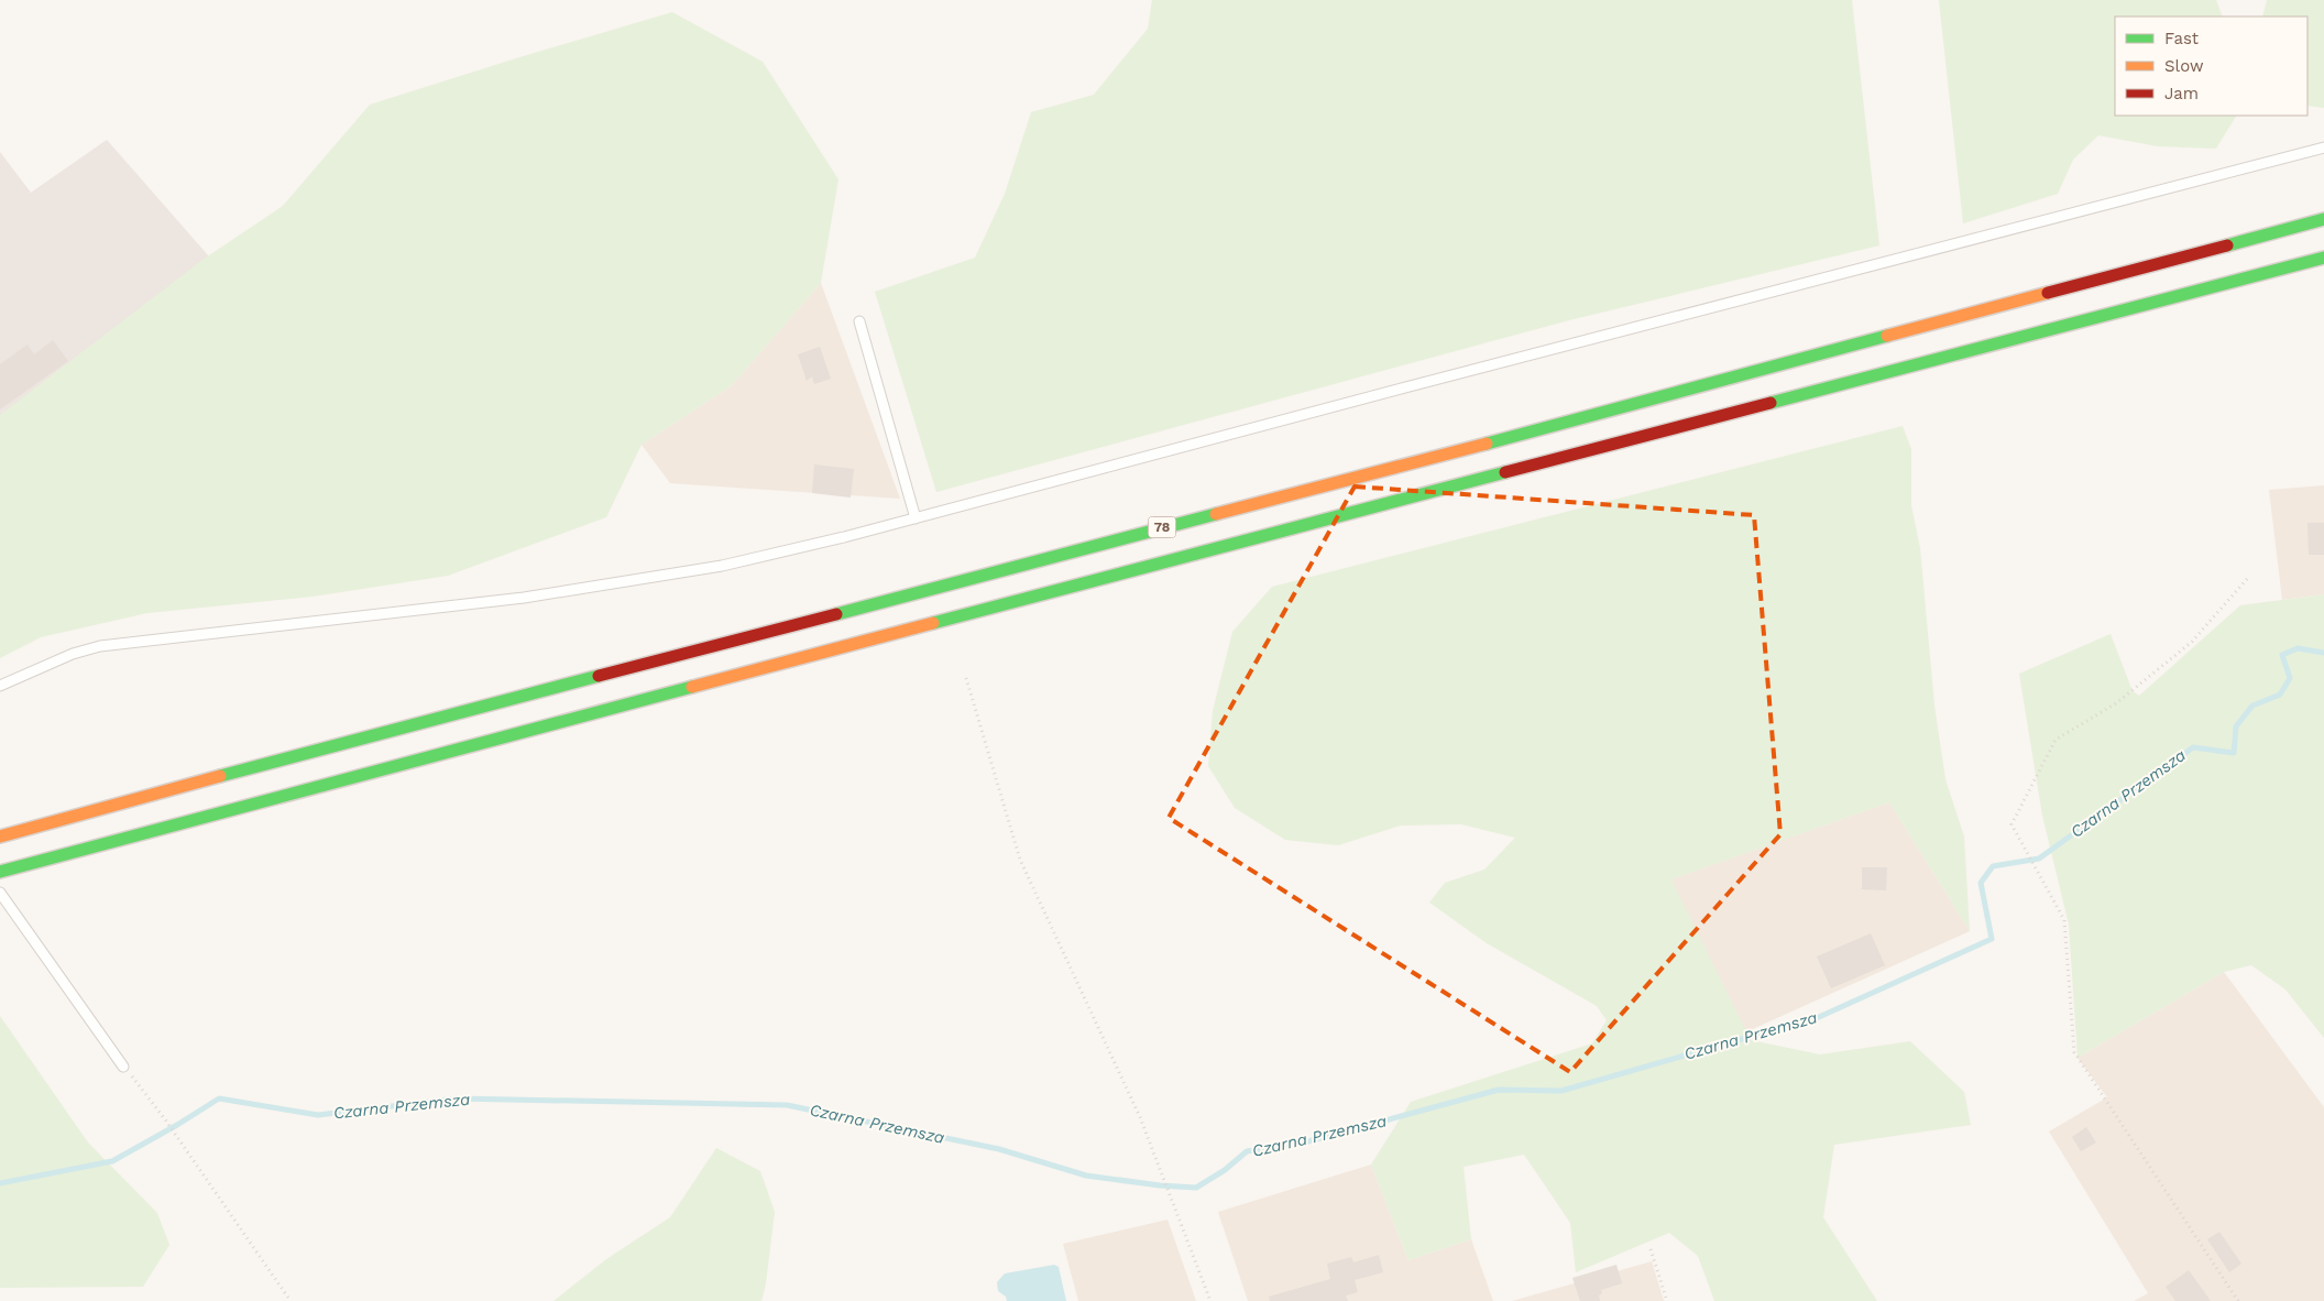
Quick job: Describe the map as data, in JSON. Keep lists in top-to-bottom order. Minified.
{"streets":{"main road":["78"]},"water":["Czarna Przemsza"],"legend":["Fast","Slow","Jam"]}
